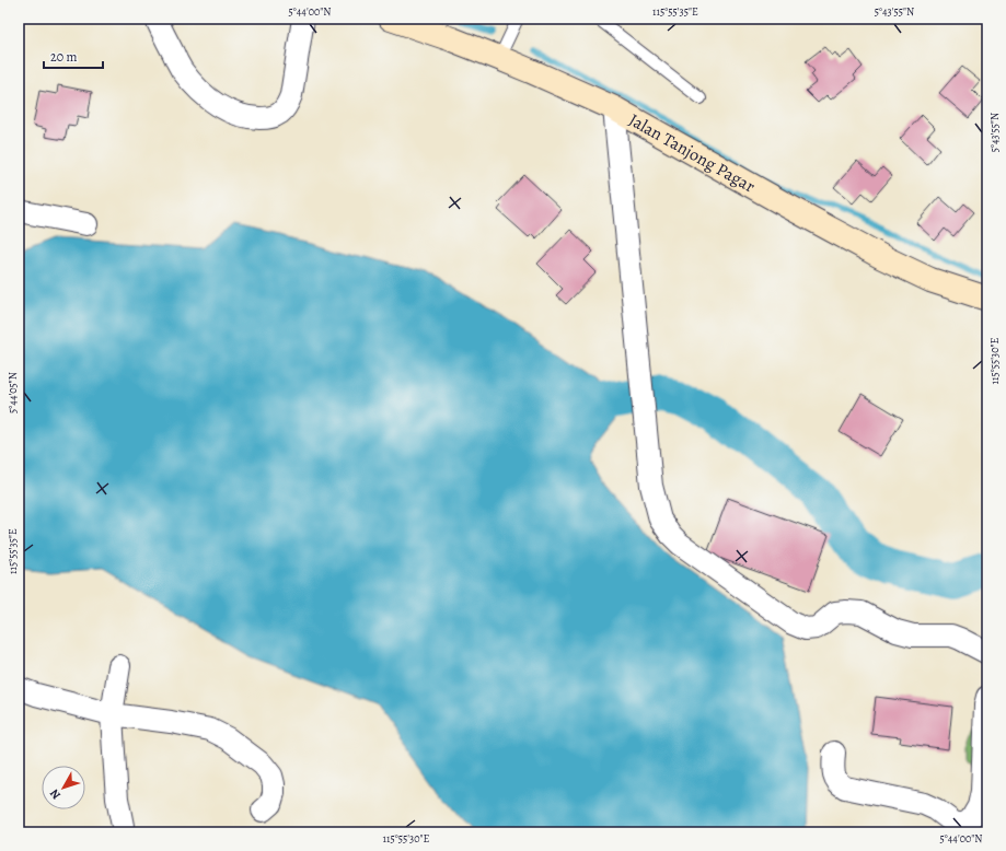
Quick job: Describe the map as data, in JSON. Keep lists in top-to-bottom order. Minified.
{"streets":{"main road":["Jalan Tanjong Pagar"]},"scale_bar":"20 m","north":"bottom left","coordinates":["5°44'00\"N","115°55'35\"E","5°43'55\"N","115°55'30\"E","5°44'05\"N"]}
